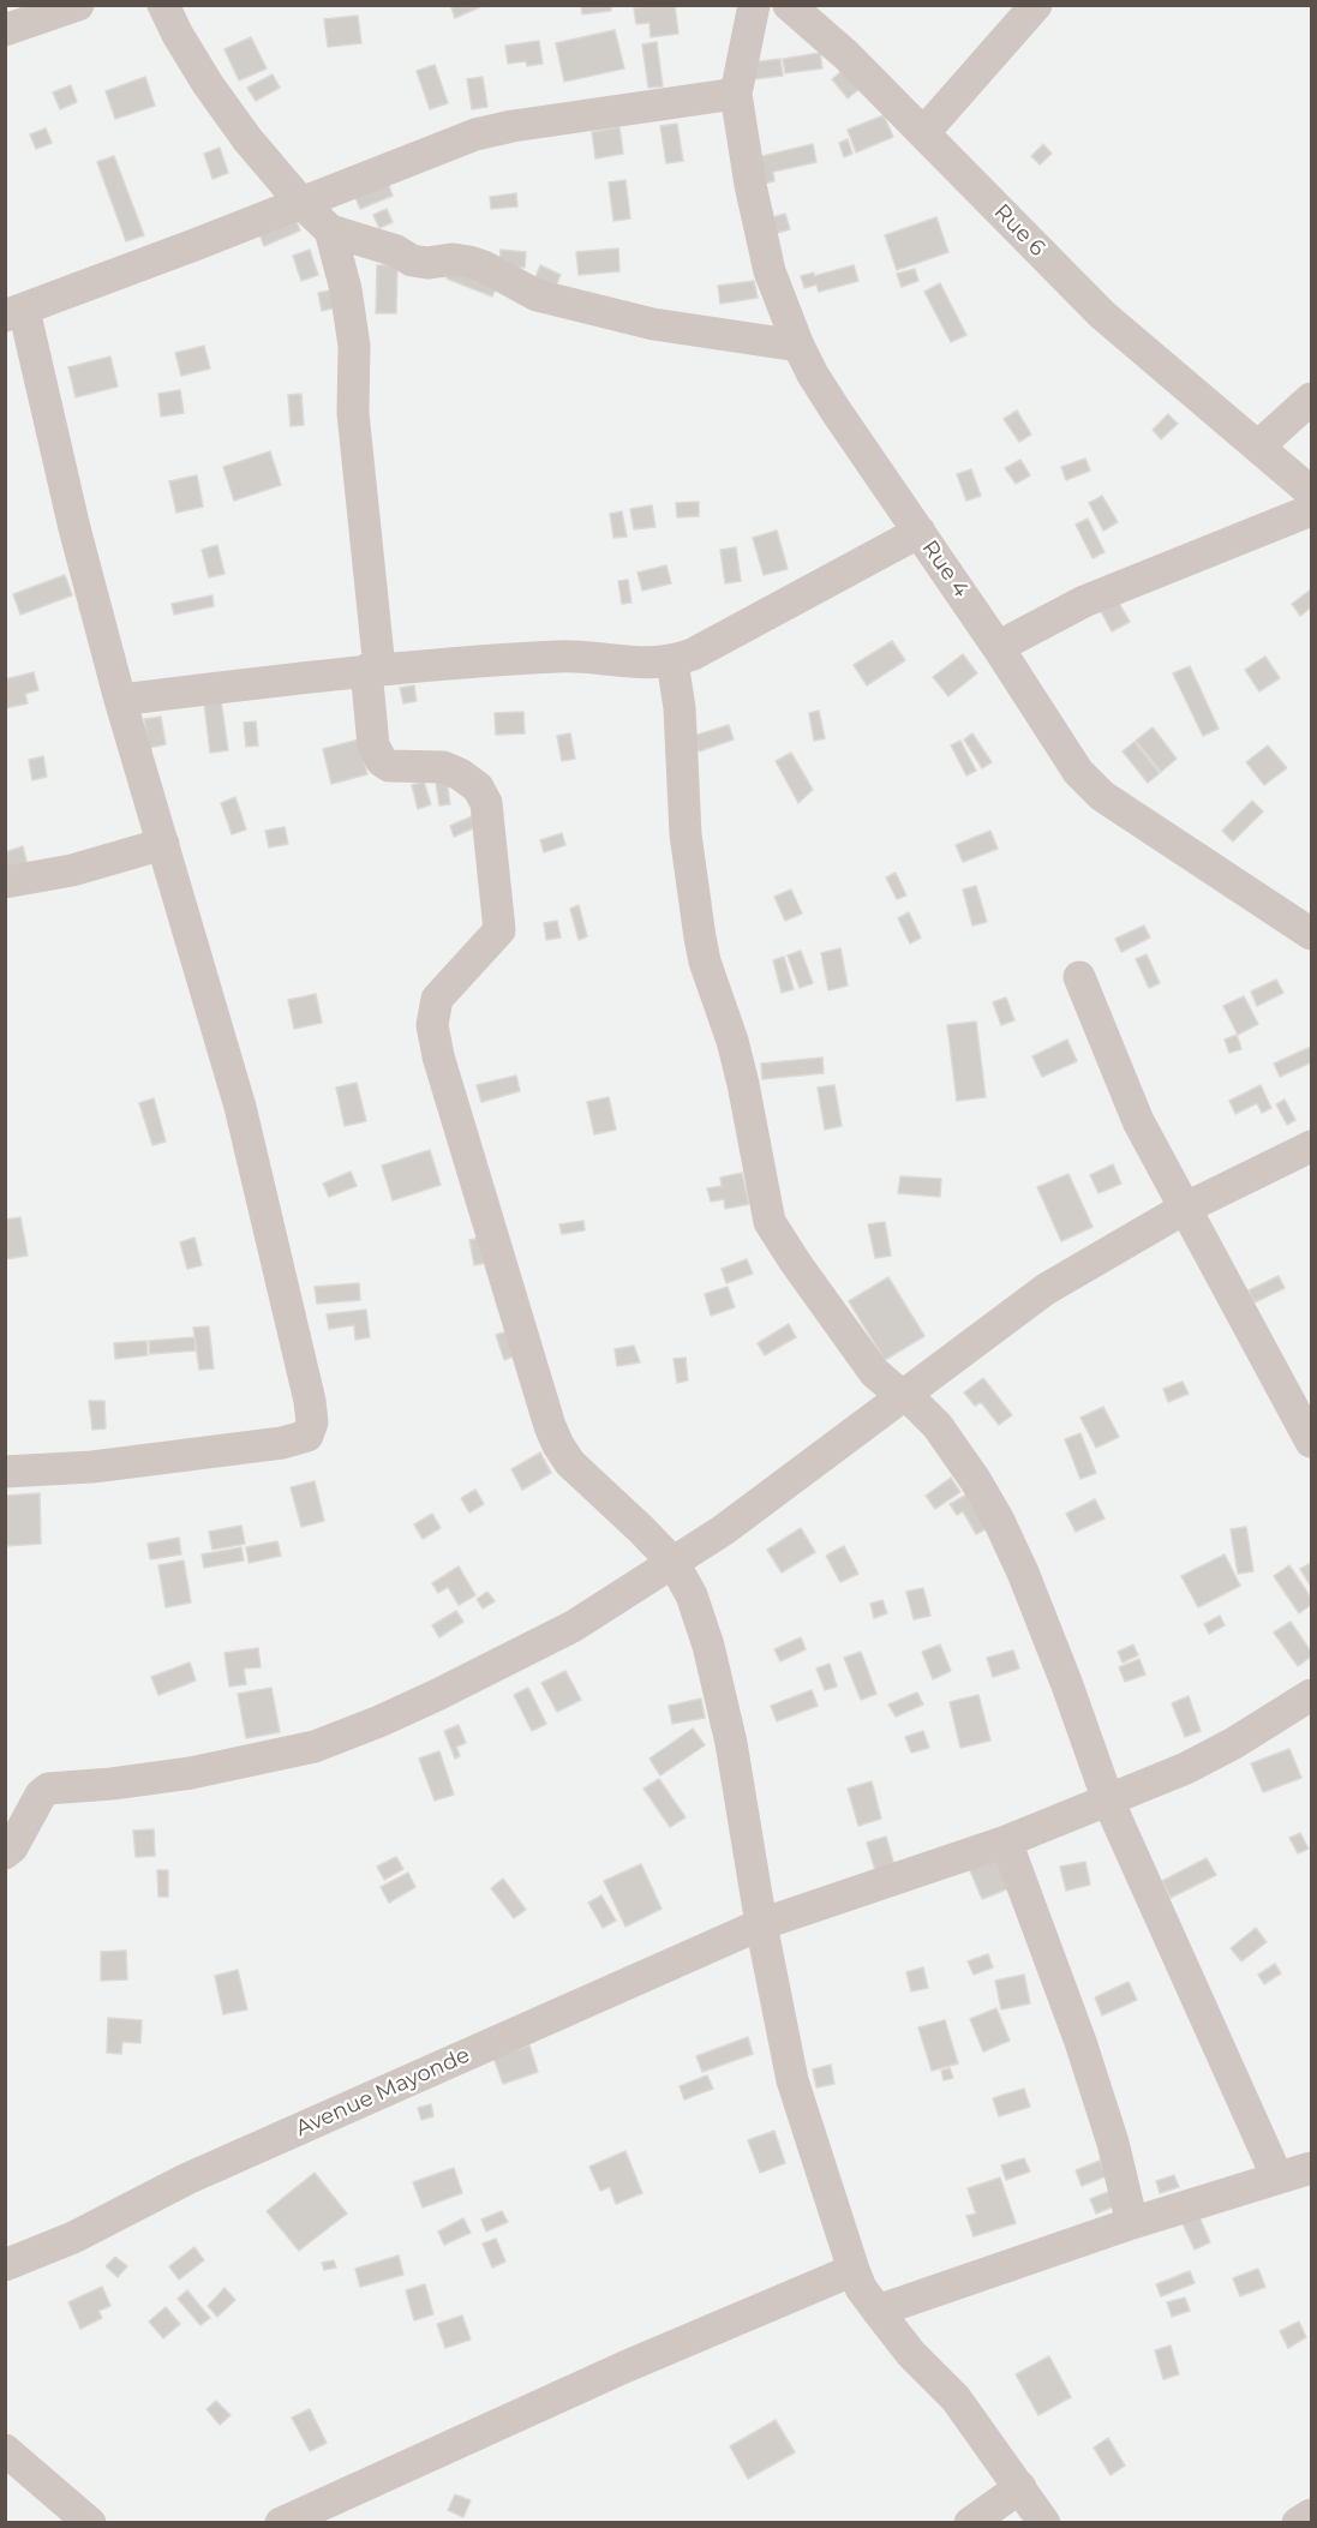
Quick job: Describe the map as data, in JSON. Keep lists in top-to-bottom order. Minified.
{"streets":{"street":["Rue 6","Rue 4","Avenue Mayonde"]}}
